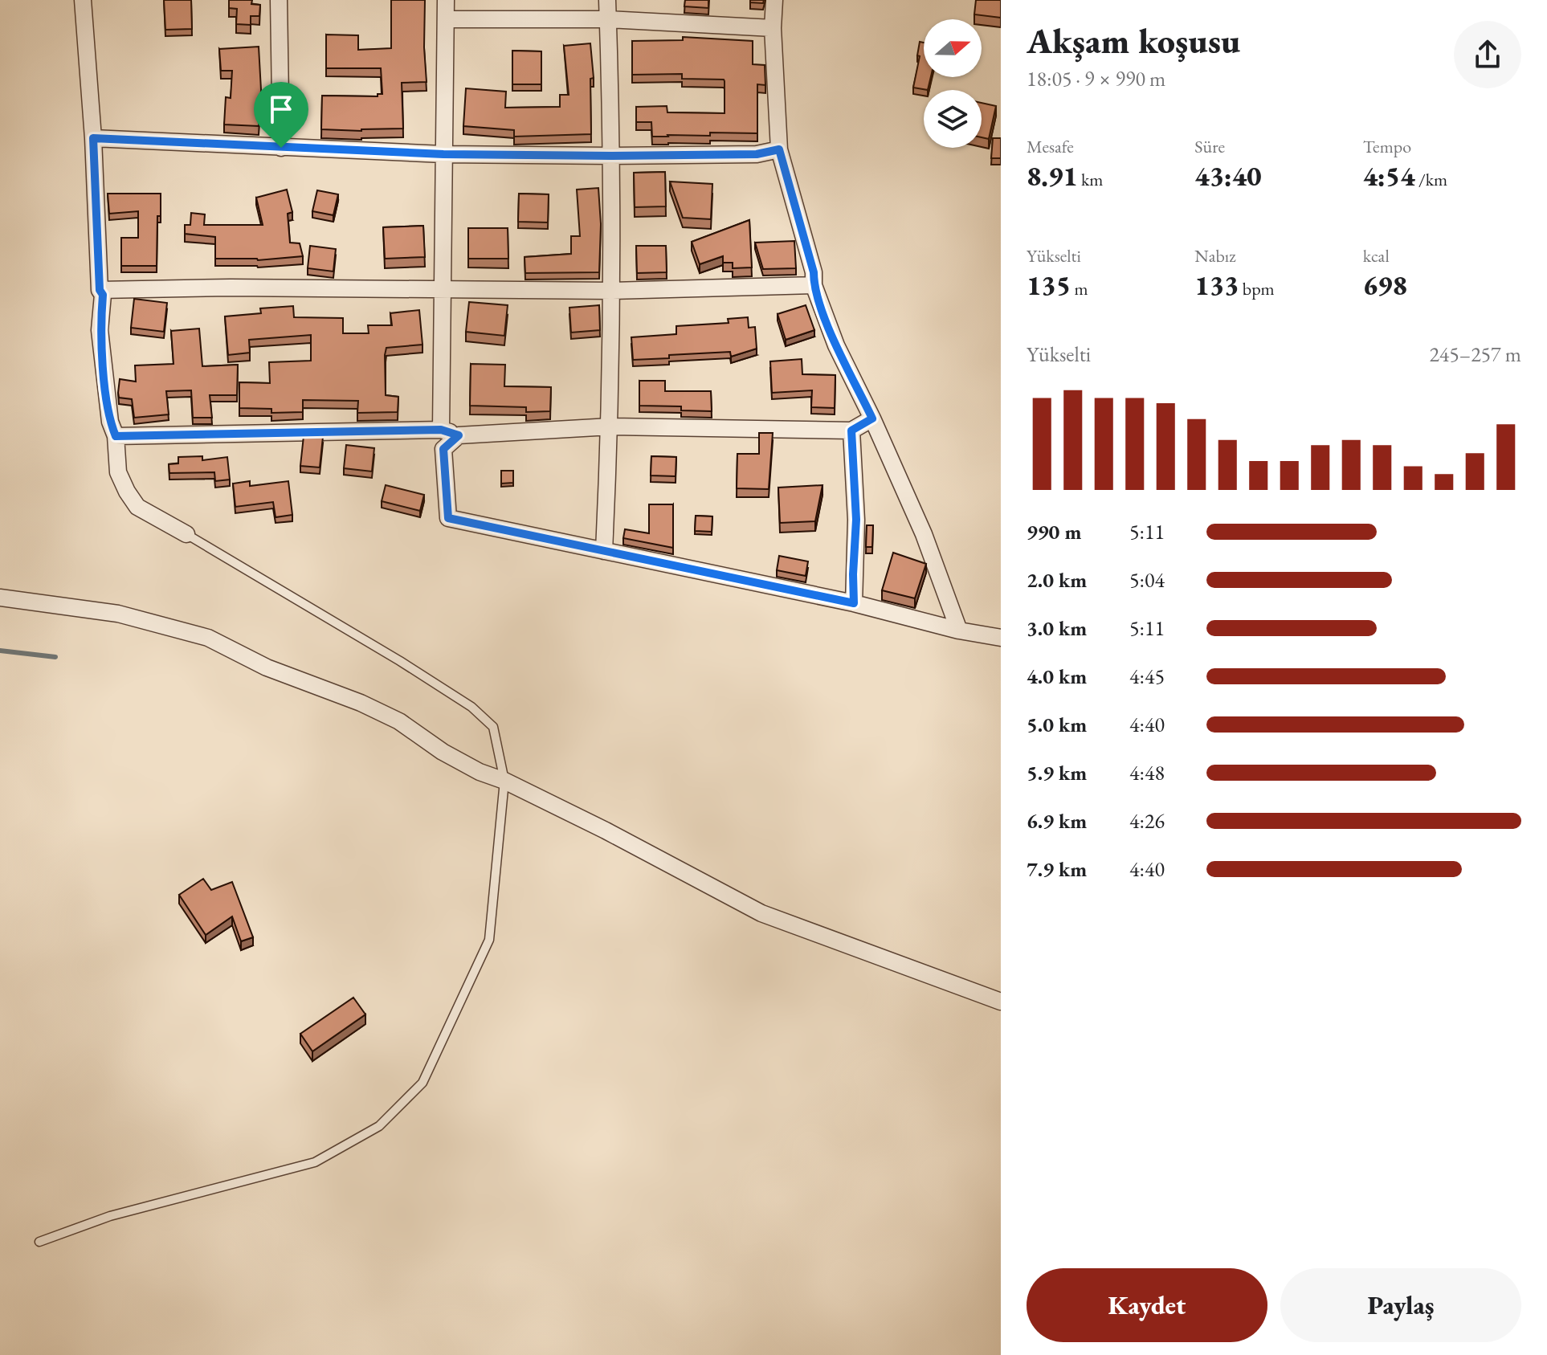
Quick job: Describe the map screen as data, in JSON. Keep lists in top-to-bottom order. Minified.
{"north":"right","page":{"heading":["Akşam koşusu","18:05 · 9 × 990 m"],"stats":[["Mesafe","8.91 km"],["Süre","43:40"],["Tempo","4:54 /km"],["Yükselti","135 m"],["Nabız","133 bpm"],["kcal","698"]],"chart":["Yükselti","245–257 m"],"list":[{"name":"990 m","note":"5:11"},{"name":"2.0 km","note":"5:04"},{"name":"3.0 km","note":"5:11"},{"name":"4.0 km","note":"4:45"},{"name":"5.0 km","note":"4:40"},{"name":"5.9 km","note":"4:48"},{"name":"6.9 km","note":"4:26"},{"name":"7.9 km","note":"4:40"}],"buttons":["Kaydet","Paylaş"]}}
